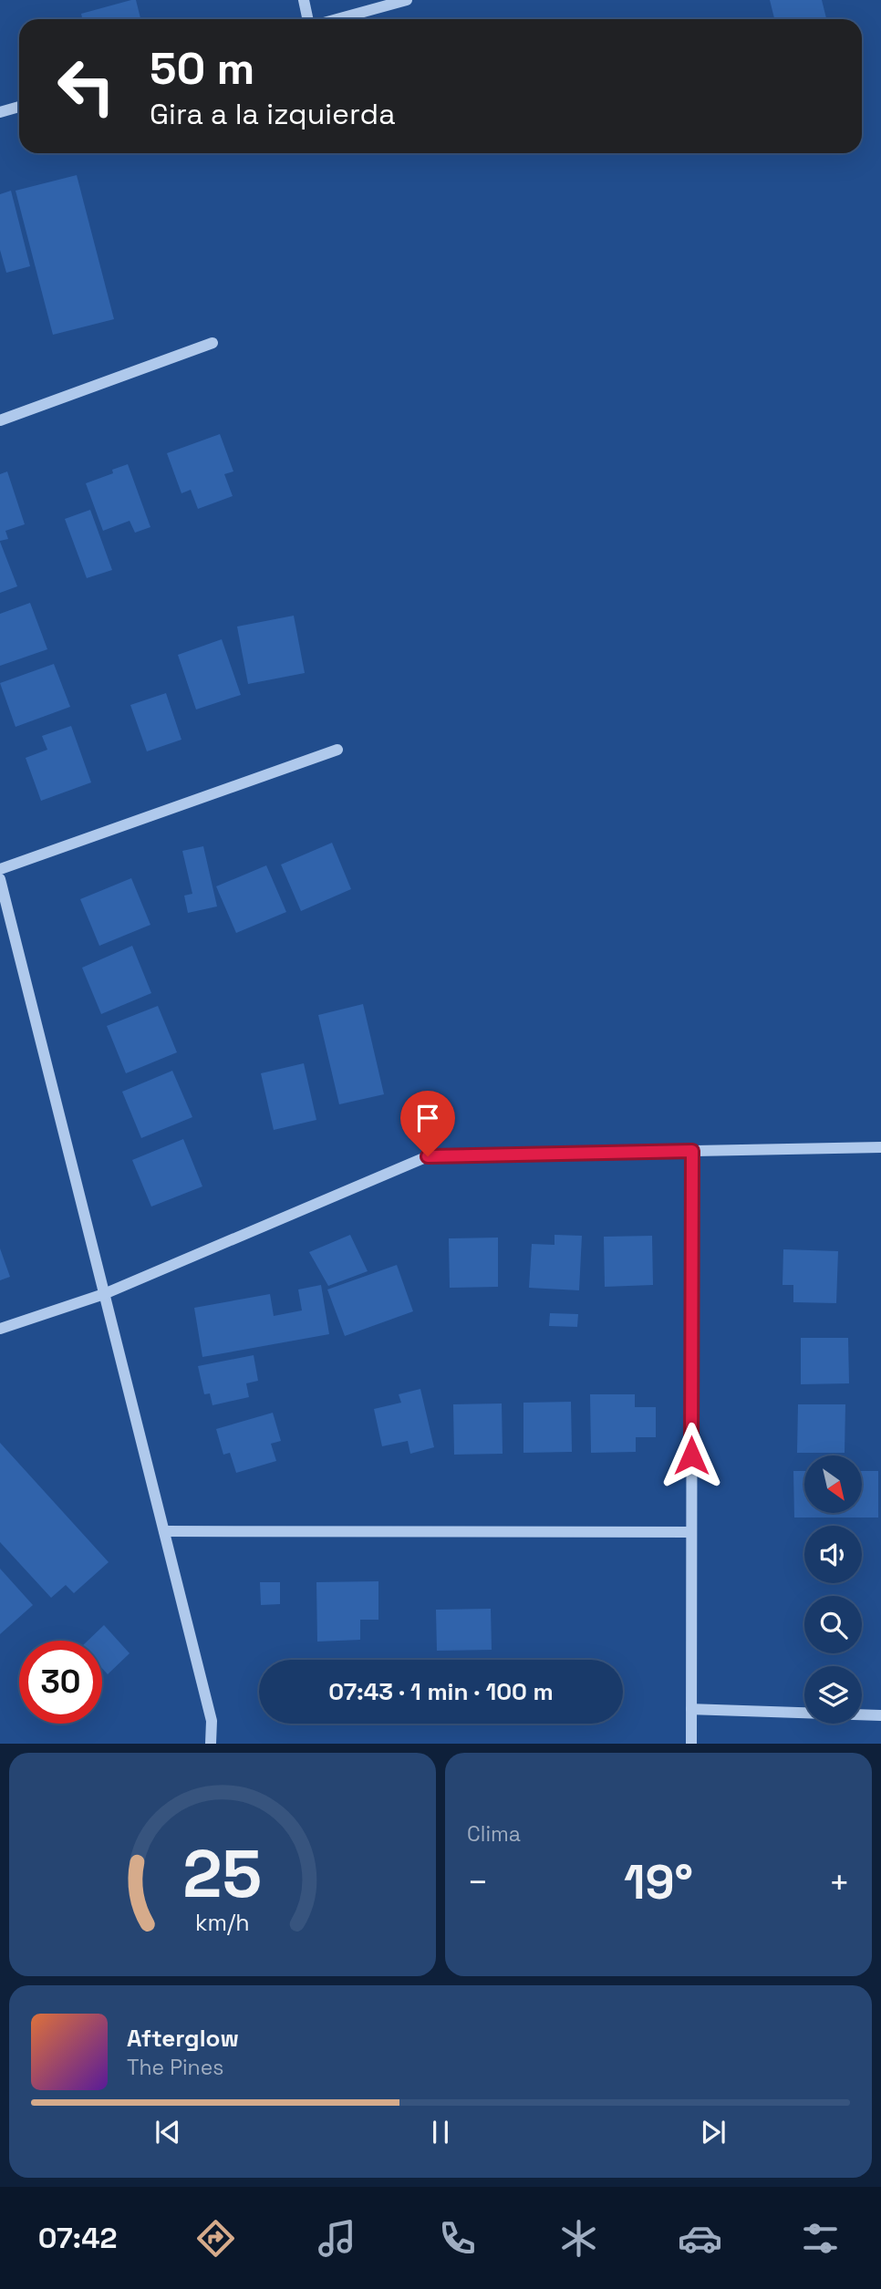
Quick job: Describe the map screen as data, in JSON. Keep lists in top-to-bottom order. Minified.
{"north":"bottom right","page":{"turn":["50 m","Gira a la izquierda"],"limit":"30","trip":"07:43 · 1 min · 100 m","tile":"Clima","heat":["−","19°","+"],"song":["Afterglow","The Pines"],"tabs":"07:42","gauge":["25","km/h"]}}
